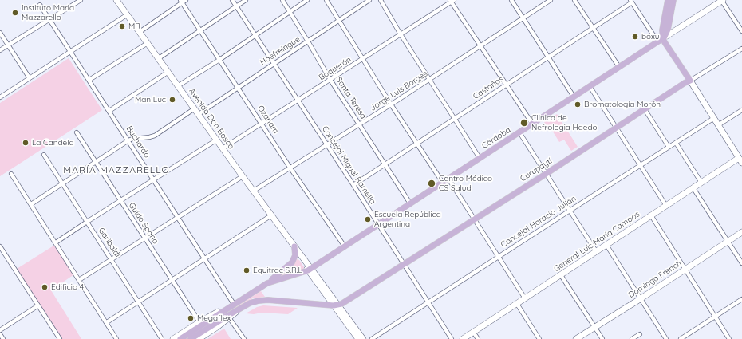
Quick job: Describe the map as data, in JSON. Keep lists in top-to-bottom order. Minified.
{"streets":{"main road":["Avenida Don Bosco","Córdoba","Curupaytí","General Luis María Campos","Domingo French"],"street":["Haefreingue","Boquerón","Castaños","Jorge Luis Borges","Santa Teresa","Ozanam","Buchardo","Concejal Miguel Ramella","Concejal Horacio Julián","Guido Spano","Garibaldi"]},"crossings":[["Haefreingue","Santa Teresa"],["Haefreingue","Avenida Don Bosco"],["Haefreingue","Ozanam"],["Haefreingue","Buchardo"],["Haefreingue","Concejal Miguel Ramella"],["Boquerón","Santa Teresa"],["Boquerón","Avenida Don Bosco"],["Boquerón","Ozanam"],["Boquerón","Concejal Miguel Ramella"],["Castaños","Santa Teresa"],["Castaños","Concejal Miguel Ramella"],["Jorge Luis Borges","Santa Teresa"],["Jorge Luis Borges","Avenida Don Bosco"],["Jorge Luis Borges","Ozanam"],["Jorge Luis Borges","Concejal Miguel Ramella"],["Santa Teresa","Córdoba"],["Avenida Don Bosco","Córdoba"],["Avenida Don Bosco","Curupaytí"],["Ozanam","Córdoba"],["Córdoba","Concejal Miguel Ramella"],["Concejal Miguel Ramella","Curupaytí"],["Concejal Miguel Ramella","Concejal Horacio Julián"]],"districts":["MARÍA MAZZARELLO"],"places":["Instituto Maria Mazzarello","MR","boxu","Man Luc","Bromatología Morón","Clinica de Nefrologia Haedo","La Candela","Centro Médico CS Salud","Escuela República Argentina","Equitrac S.R.L","Edificio 4","Megaflex"]}
